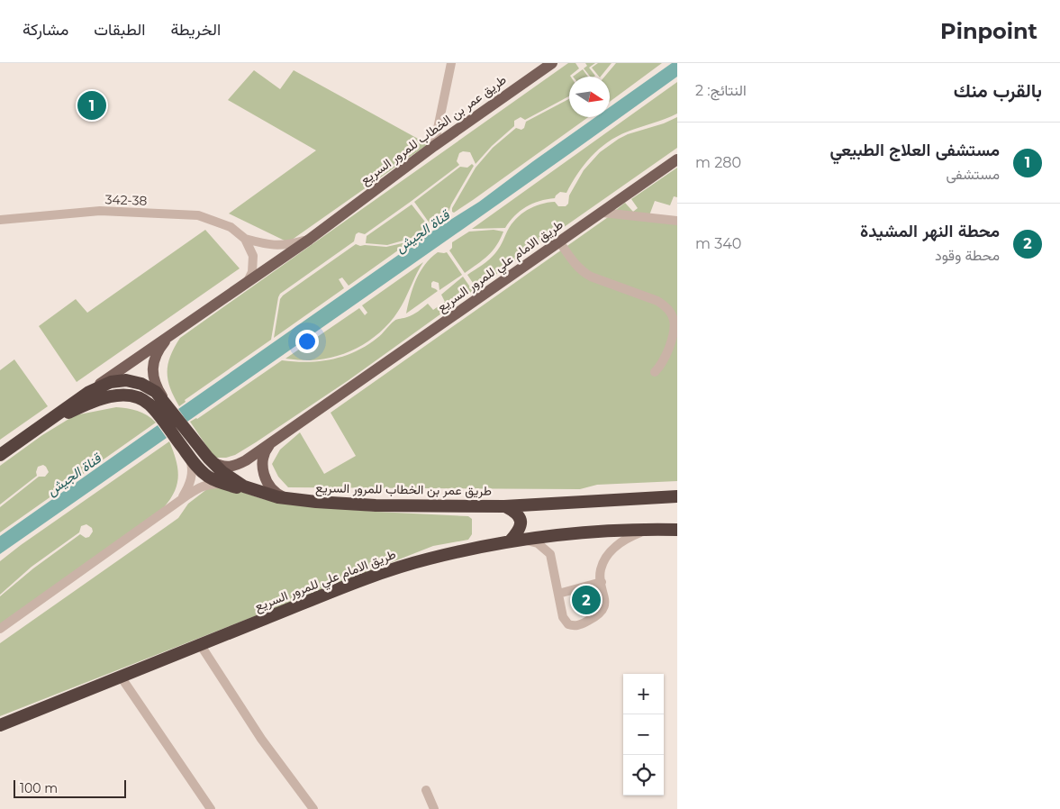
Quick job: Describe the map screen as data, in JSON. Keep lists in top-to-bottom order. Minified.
{"streets":{"highway":["طريق عمر بن الخطاب للمرور السريع","طريق الامام علي للمرور السريع"],"street":["342-38"]},"crossings":[["طريق عمر بن الخطاب للمرور السريع","طريق الامام علي للمرور السريع"]],"water":["قناة الجيش"],"scale_bar":"100 m","north":"right","page":{"header":"Pinpoint","nav":["الخريطة","الطبقات","مشاركة"],"heading":["بالقرب منك","النتائج: 2"],"pins":["1","2"],"list":[{"mark":"1","name":"مستشفى العلاج الطبيعي","note":"مستشفى","value":"280 m"},{"mark":"2","name":"محطة النهر المشيدة","note":"محطة وقود","value":"340 m"}],"map_buttons":["+","−"],"scale":"100 m"}}
